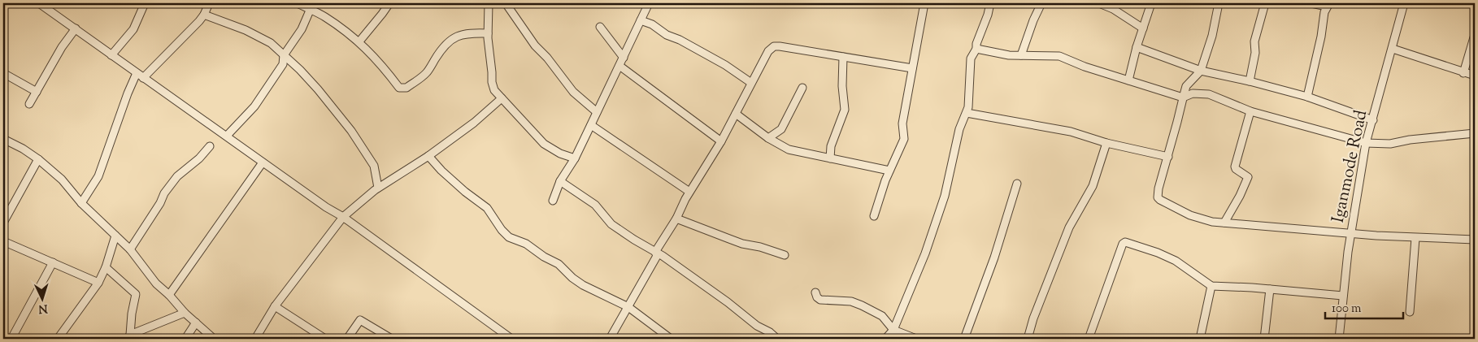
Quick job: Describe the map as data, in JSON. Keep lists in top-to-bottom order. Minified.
{"streets":{"street":["Iganmode Road"]},"scale_bar":"100 m","north":"bottom"}
